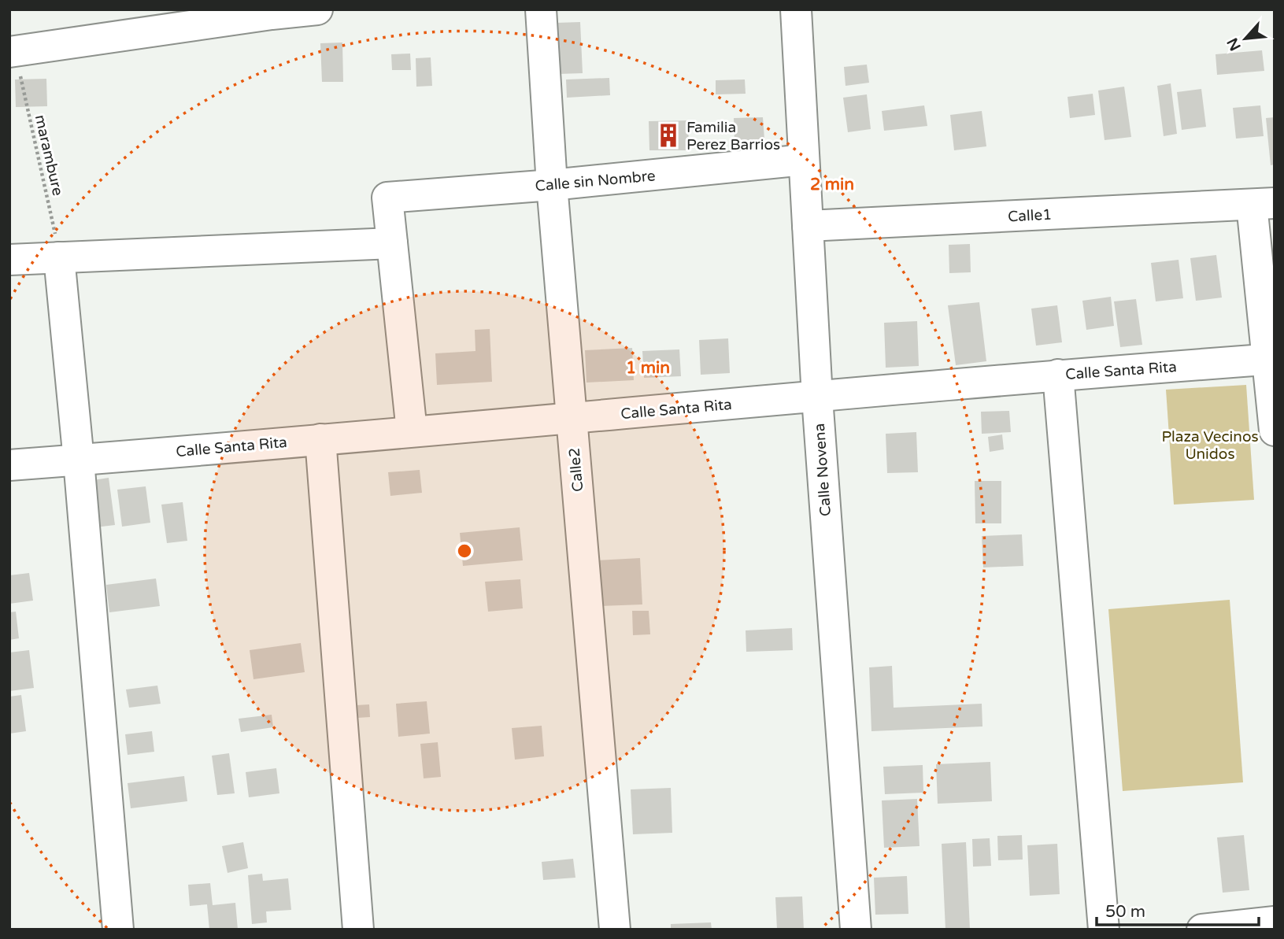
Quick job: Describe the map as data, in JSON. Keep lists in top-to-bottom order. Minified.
{"streets":{"street":["Calle sin Nombre","Calle1","Calle Santa Rita","Calle2","Calle Novena"],"path":["marambure"]},"crossings":[["Calle sin Nombre","Calle2"],["Calle sin Nombre","Calle Novena"],["Calle1","Calle Novena"],["Calle Santa Rita","Calle2"],["Calle Santa Rita","Calle Novena"]],"parks":["Plaza Vecinos Unidos"],"places":{"building":["Familia Perez Barrios"]},"scale_bar":"50 m","north":"bottom left","rings":["2 min","1 min"]}
